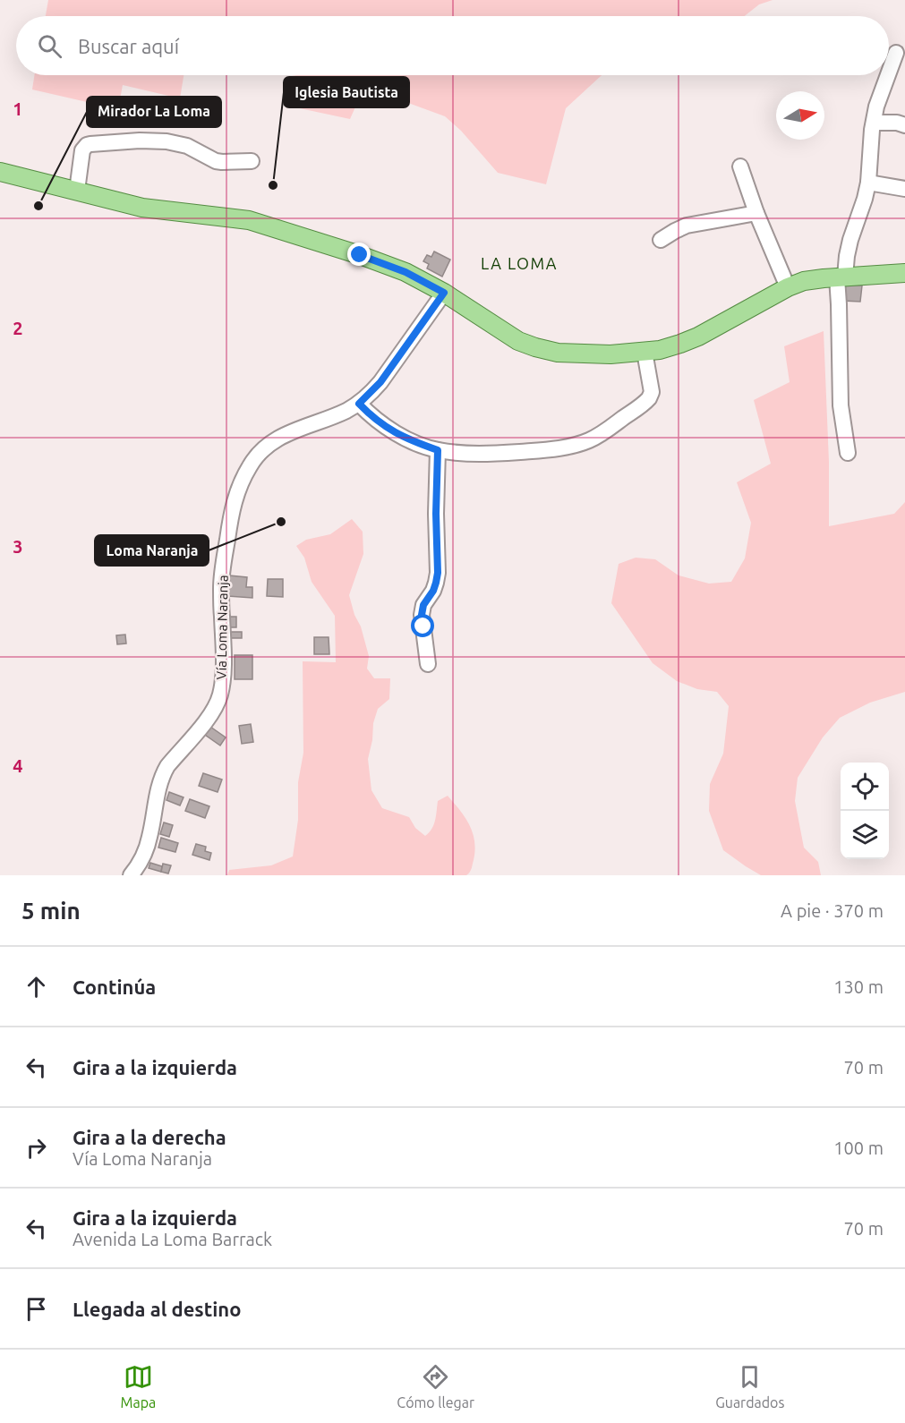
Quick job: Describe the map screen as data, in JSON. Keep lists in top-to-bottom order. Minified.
{"streets":{"street":["Vía Loma Naranja"]},"districts":["LA LOMA"],"places":["Iglesia Bautista","Mirador La Loma","Loma Naranja"],"north":"right","page":{"search":"Buscar aquí","heading":["5 min","A pie · 370 m"],"list":[["Continúa","130 m"],["Gira a la izquierda","70 m"],["Gira a la derecha","Vía Loma Naranja","100 m"],["Gira a la izquierda","Avenida La Loma Barrack","70 m"],"Llegada al destino"],"nav":["Mapa","Cómo llegar","Guardados"]},"grid":{"rows":["1","2","3","4"]}}
